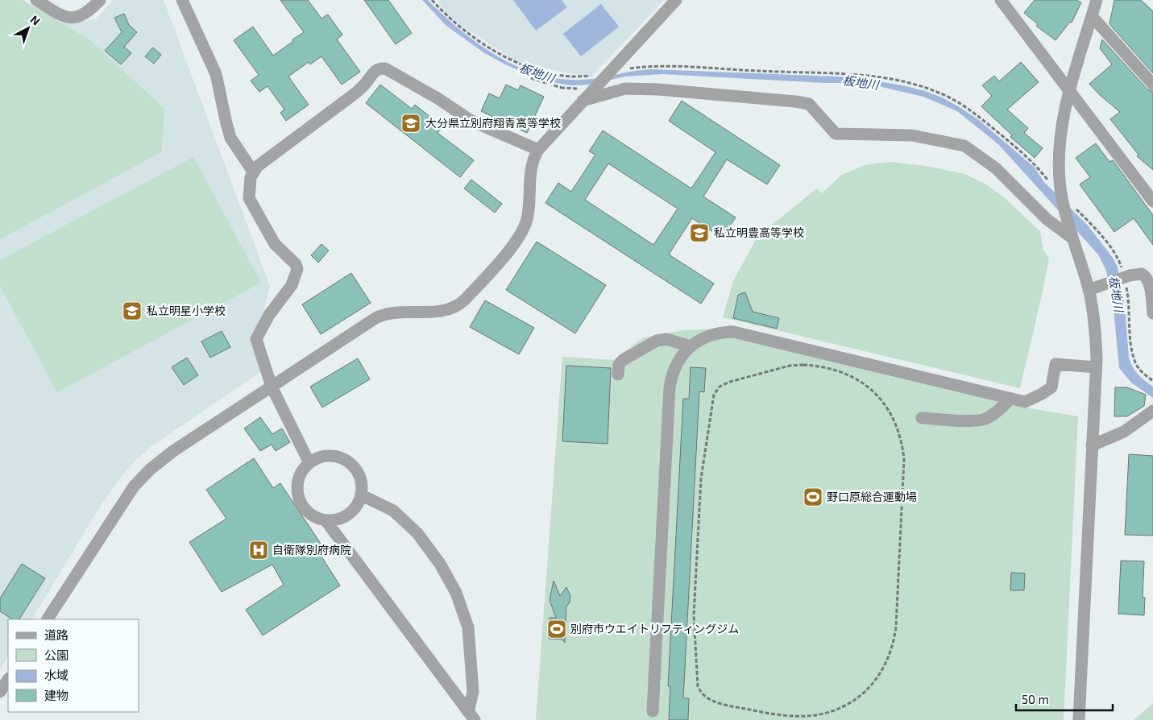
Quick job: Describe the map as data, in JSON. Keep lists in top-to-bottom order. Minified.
{"water":["板地川"],"places":{"school or university":["大分県立別府翔青高等学校","私立明豊高等学校","私立明星小学校"],"sports":["野口原総合運動場","別府市ウエイトリフティングジム"],"hospital":["自衛隊別府病院"]},"legend":["道路","公園","水域","建物"],"scale_bar":"50 m","north":"top right"}
